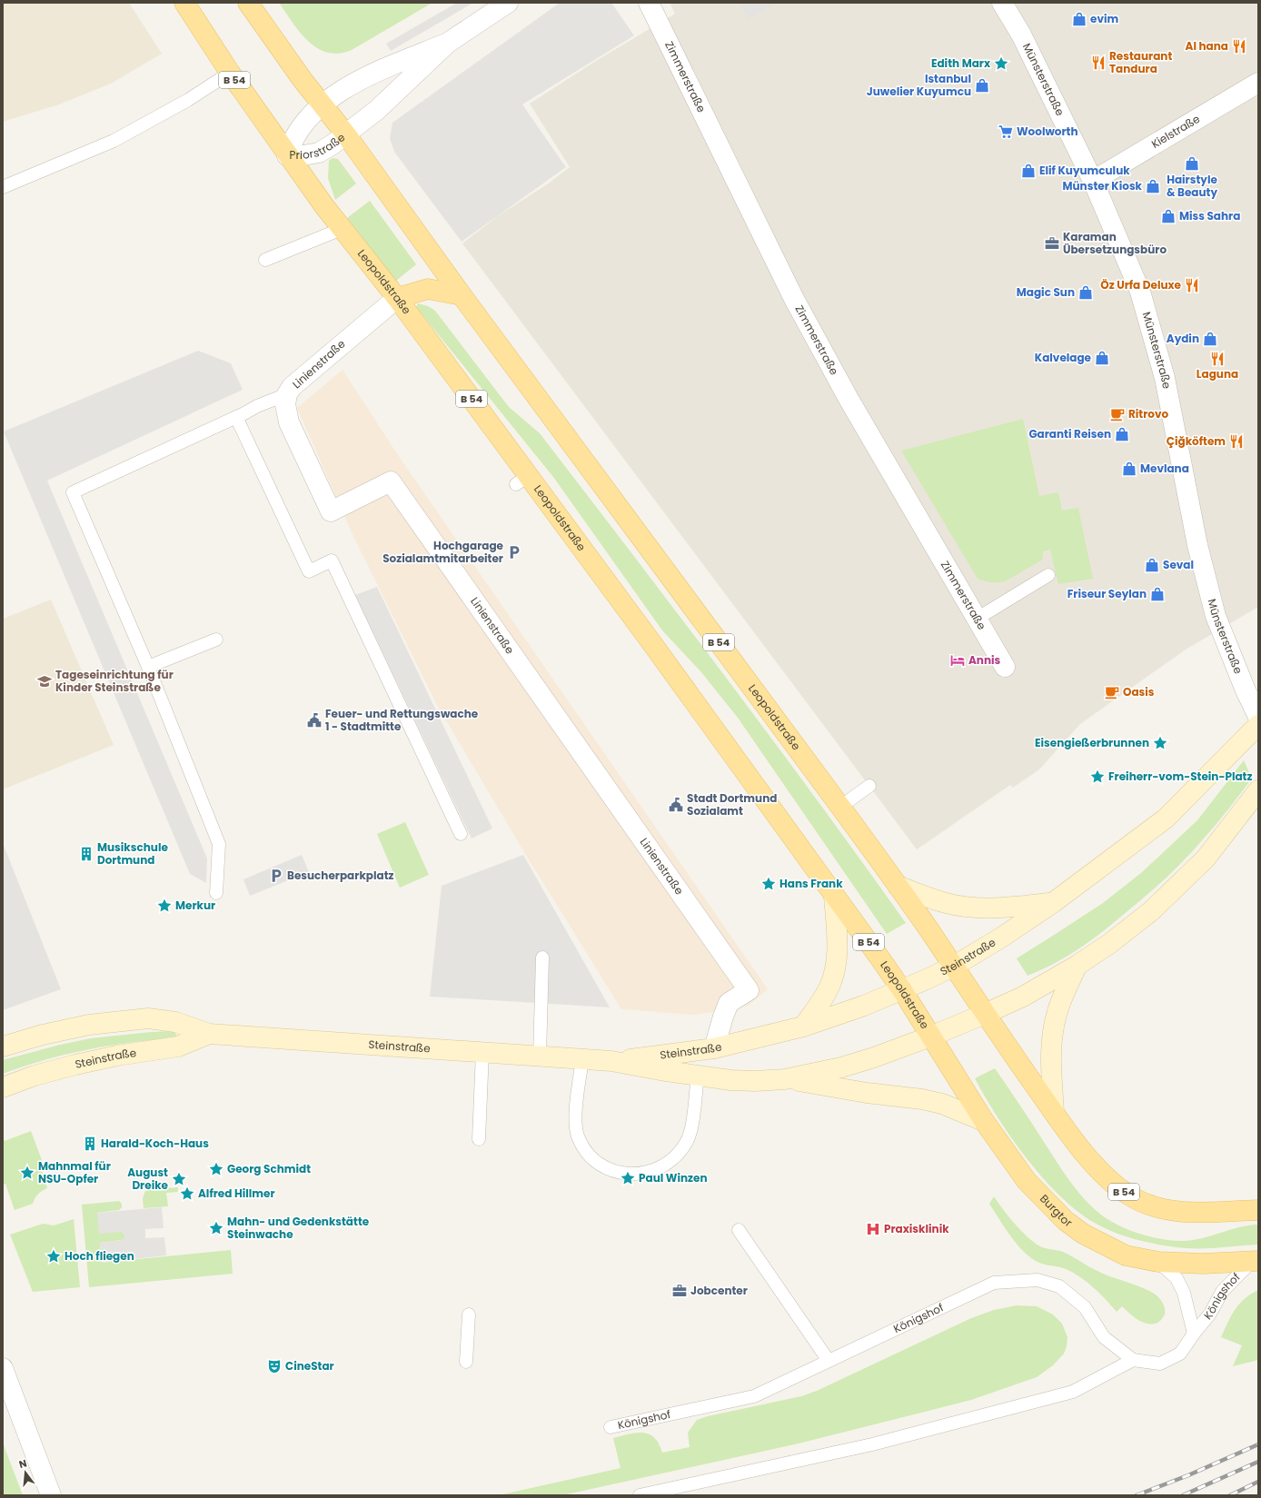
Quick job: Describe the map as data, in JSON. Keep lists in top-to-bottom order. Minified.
{"streets":{"main road":["B 54","Leopoldstraße","Steinstraße","Burgtor"],"street":["Zimmerstraße","Münsterstraße","Kielstraße","Priorstraße","Linienstraße"],"lane":["Königshof"]},"crossings":[["B 54","Leopoldstraße"],["B 54","Steinstraße"],["Münsterstraße","Kielstraße"],["Priorstraße","Leopoldstraße"],["Leopoldstraße","Linienstraße"],["Leopoldstraße","Steinstraße"],["Leopoldstraße","Burgtor"],["Linienstraße","Steinstraße"],["Steinstraße","Burgtor"],["Burgtor","Königshof"]],"places":{"shop":["evim","Istanbul Juwelier Kuyumcu","Hairstyle & Beauty","Elif Kuyumculuk","Münster Kiosk","Miss Sahra","Magic Sun","Aydin","Kalvelage","Garanti Reisen","Mevlana","Seval","Friseur Seylan"],"restaurant":["Al hana","Restaurant Tandura","Öz Urfa Deluxe","Laguna","Çiğköftem"],"place":["Edith Marx","Eisengießerbrunnen","Freiherr-vom-Stein-Platz","Hans Frank","Merkur","Georg Schmidt","Mahnmal für NSU-Opfer","Paul Winzen","August Dreike","Alfred Hillmer","Mahn- und Gedenkstätte Steinwache","Hoch fliegen"],"supermarket":["Woolworth"],"office":["Karaman Übersetzungsbüro","Jobcenter"],"cafe":["Ritrovo","Oasis"],"parking":["Hochgarage Sozialamtmitarbeiter","Besucherparkplatz"],"hotel":["Annis"],"school or university":["Tageseinrichtung für Kinder Steinstraße"],"public building":["Feuer- und Rettungswache 1 - Stadtmitte","Stadt Dortmund Sozialamt"],"building":["Musikschule Dortmund","Harald-Koch-Haus"],"hospital":["Praxisklinik"],"theatre":["CineStar"]},"north":"top"}
